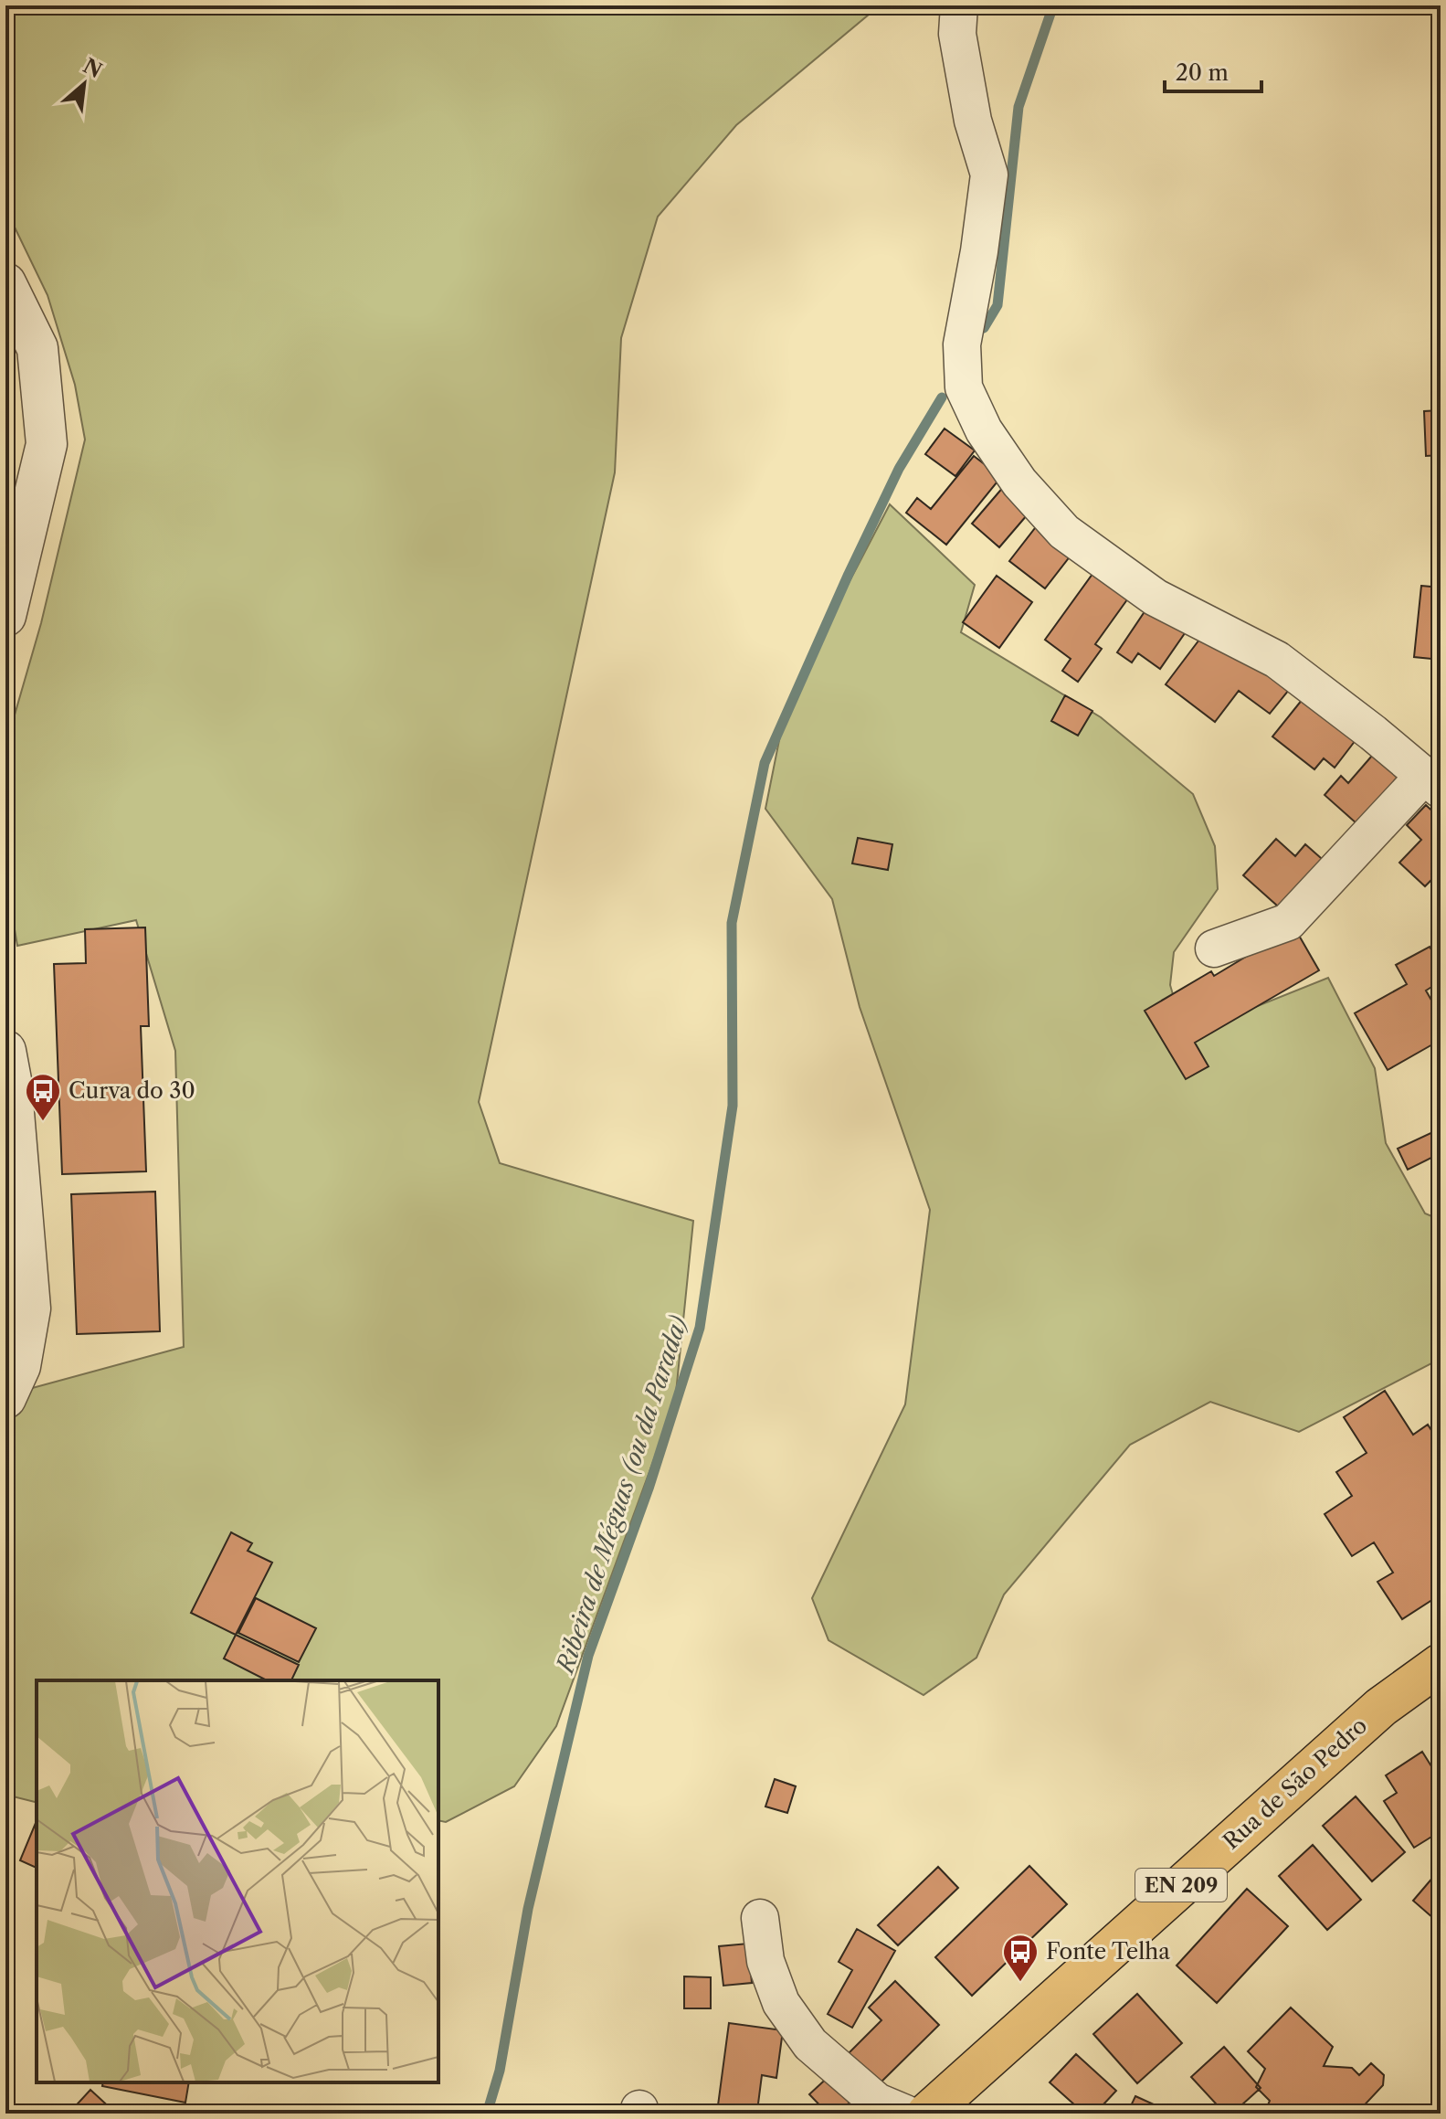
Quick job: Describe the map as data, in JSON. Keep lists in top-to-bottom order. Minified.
{"streets":{"main road":["Rua de São Pedro","EN 209"]},"water":["Ribeira de Méguas (ou da Parada)"],"places":{"bus stop":["Curva do 30","Fonte Telha"]},"scale_bar":"20 m","north":"top right"}
